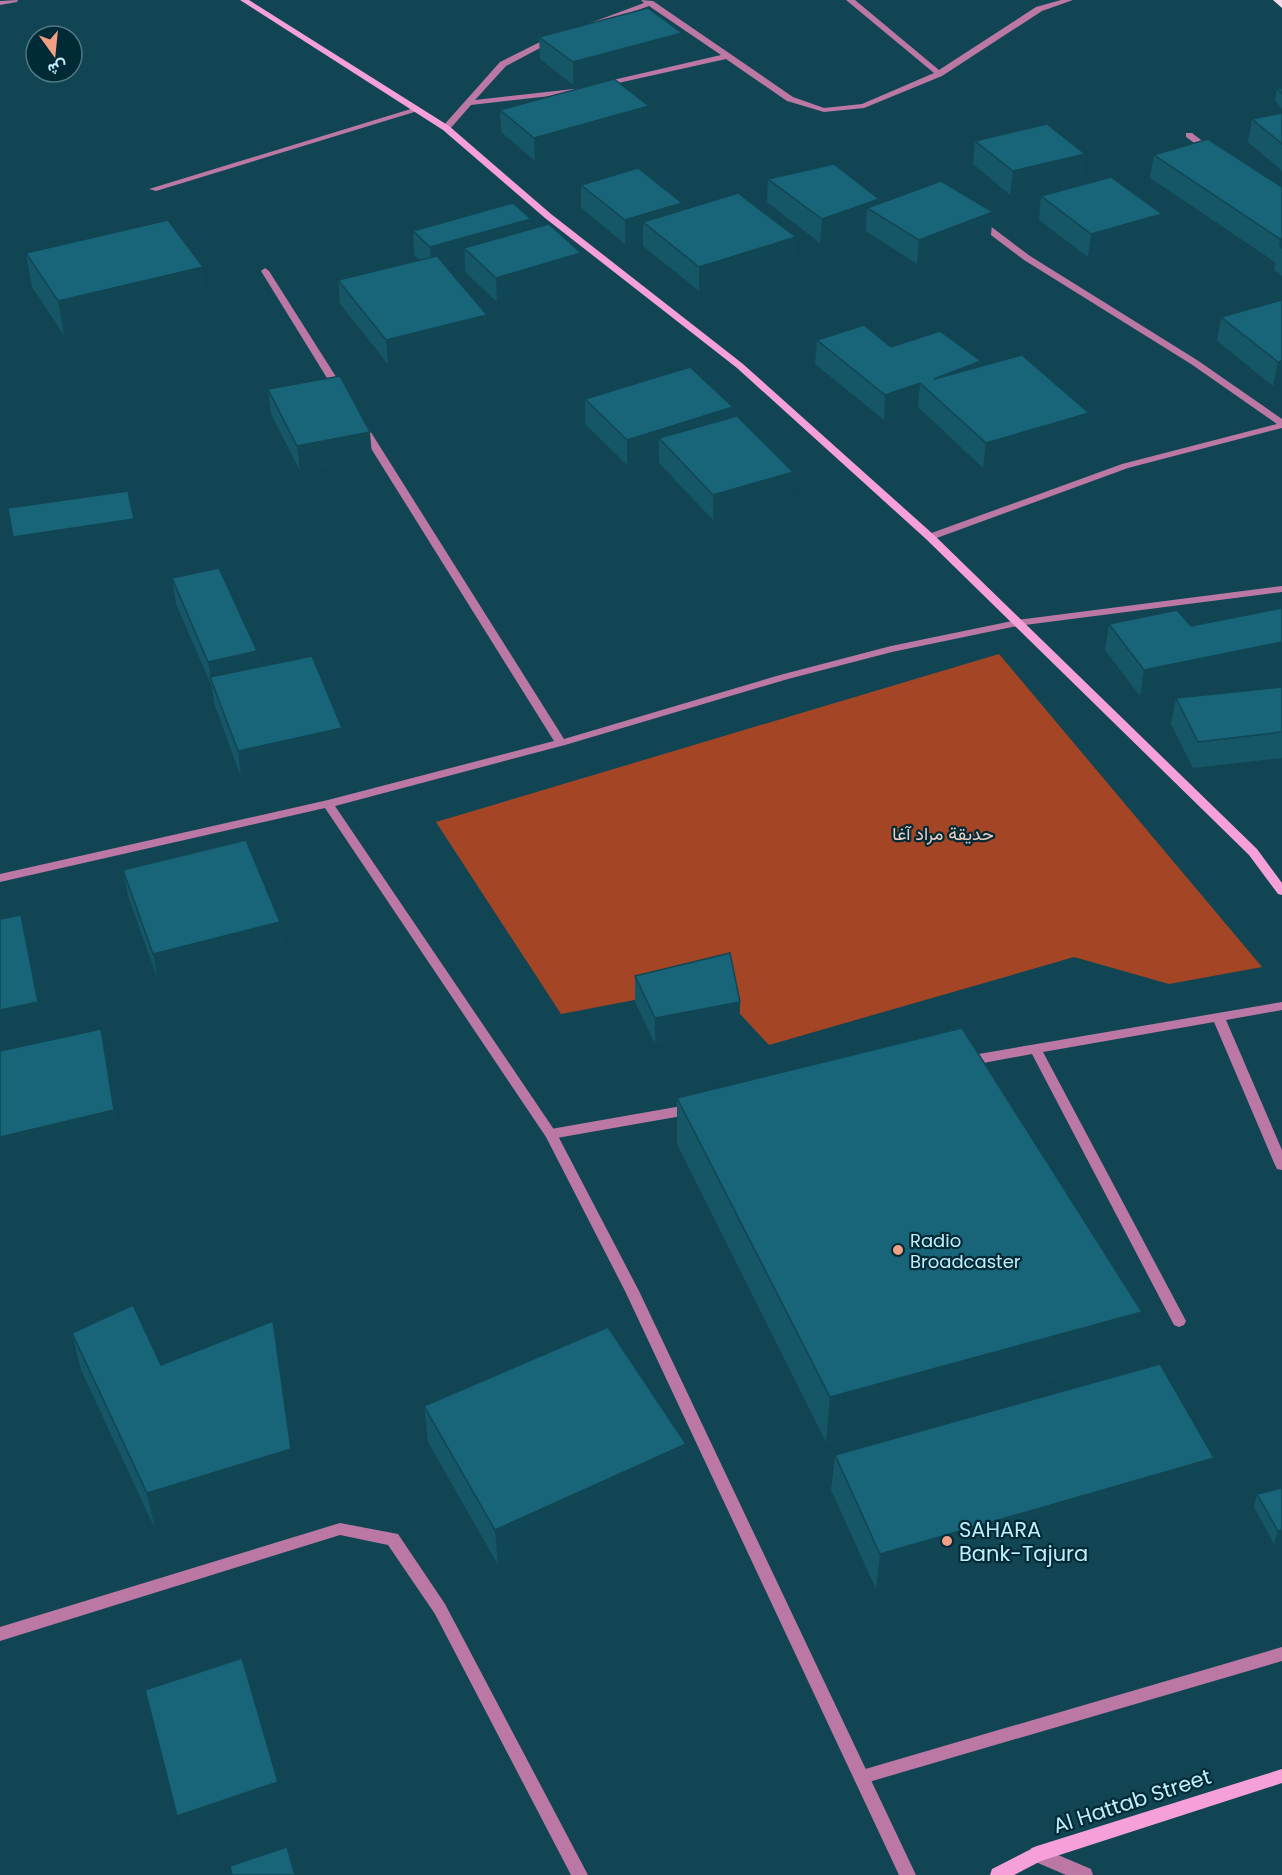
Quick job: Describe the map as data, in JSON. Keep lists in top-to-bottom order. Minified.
{"streets":{"street":["Al Hattab Street"]},"parks":["حديقة مراد آغا"],"places":["Radio Broadcaster","SAHARA Bank-Tajura"],"north":"bottom"}
